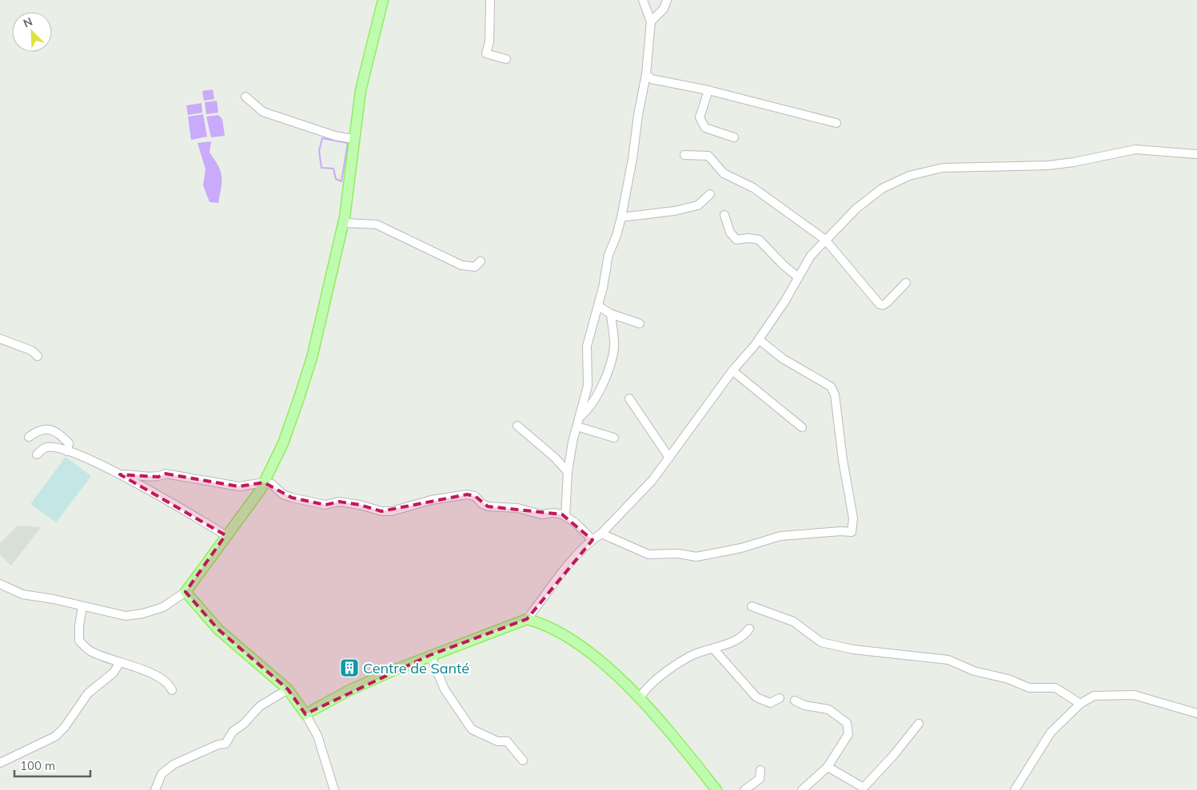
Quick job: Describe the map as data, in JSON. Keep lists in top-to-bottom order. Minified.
{"places":{"building":["Centre de Santé"]},"scale_bar":"100 m","north":"top left"}
